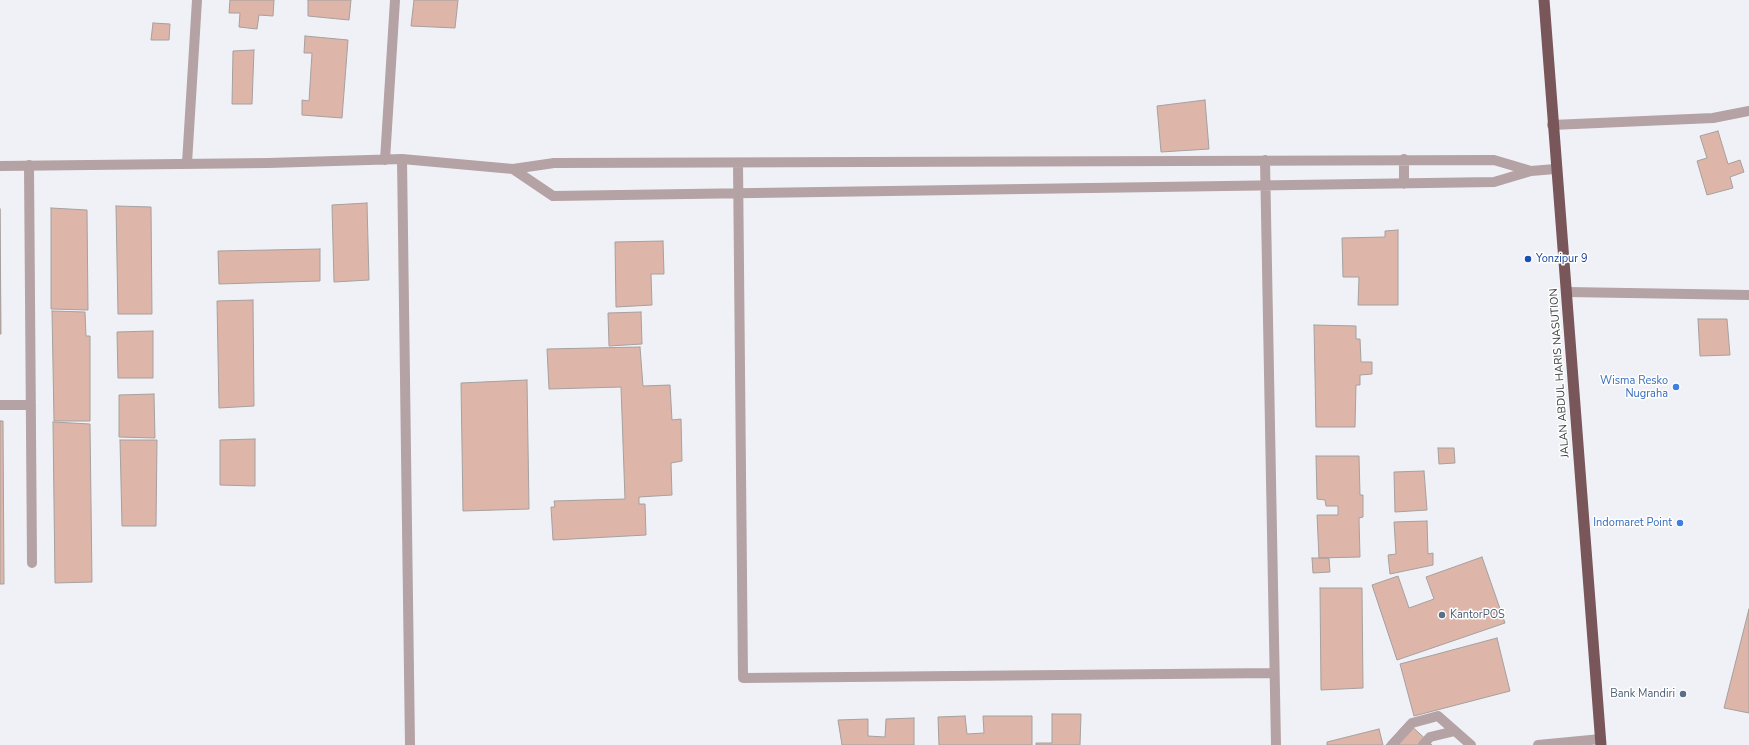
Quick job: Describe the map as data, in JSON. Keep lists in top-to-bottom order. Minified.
{"streets":{"highway":["JALAN ABDUL HARIS NASUTION"]},"places":["Yonzipur 9","Wisma Resko Nugraha","Indomaret Point","KantorPOS","Bank Mandiri"]}
